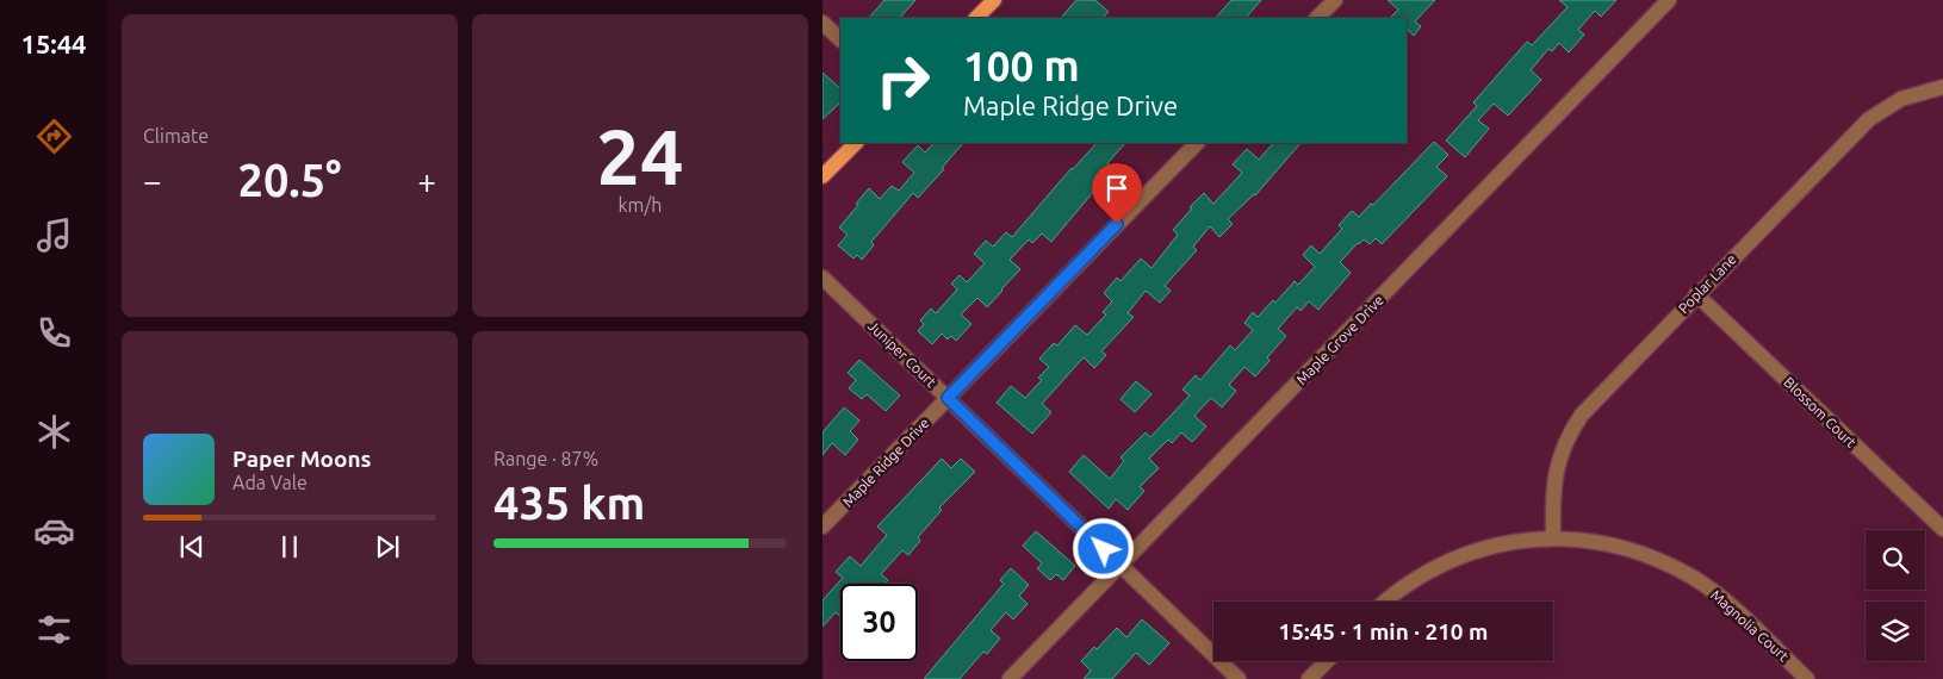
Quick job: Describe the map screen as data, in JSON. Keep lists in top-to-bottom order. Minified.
{"streets":{"street":["Poplar Lane","Maple Grove Drive","Juniper Court","Blossom Court","Maple Ridge Drive","Magnolia Court"]},"crossings":[["Poplar Lane","Blossom Court"],["Poplar Lane","Magnolia Court"],["Maple Grove Drive","Juniper Court"],["Juniper Court","Maple Ridge Drive"]],"page":{"tabs":"15:44","tile":["Climate",["24","km/h"],["Range · 87%","435 km"]],"turn":["100 m","Maple Ridge Drive"],"heat":["−","20.5°","+"],"song":["Paper Moons","Ada Vale"],"limit":"30","trip":"15:45 · 1 min · 210 m"}}
